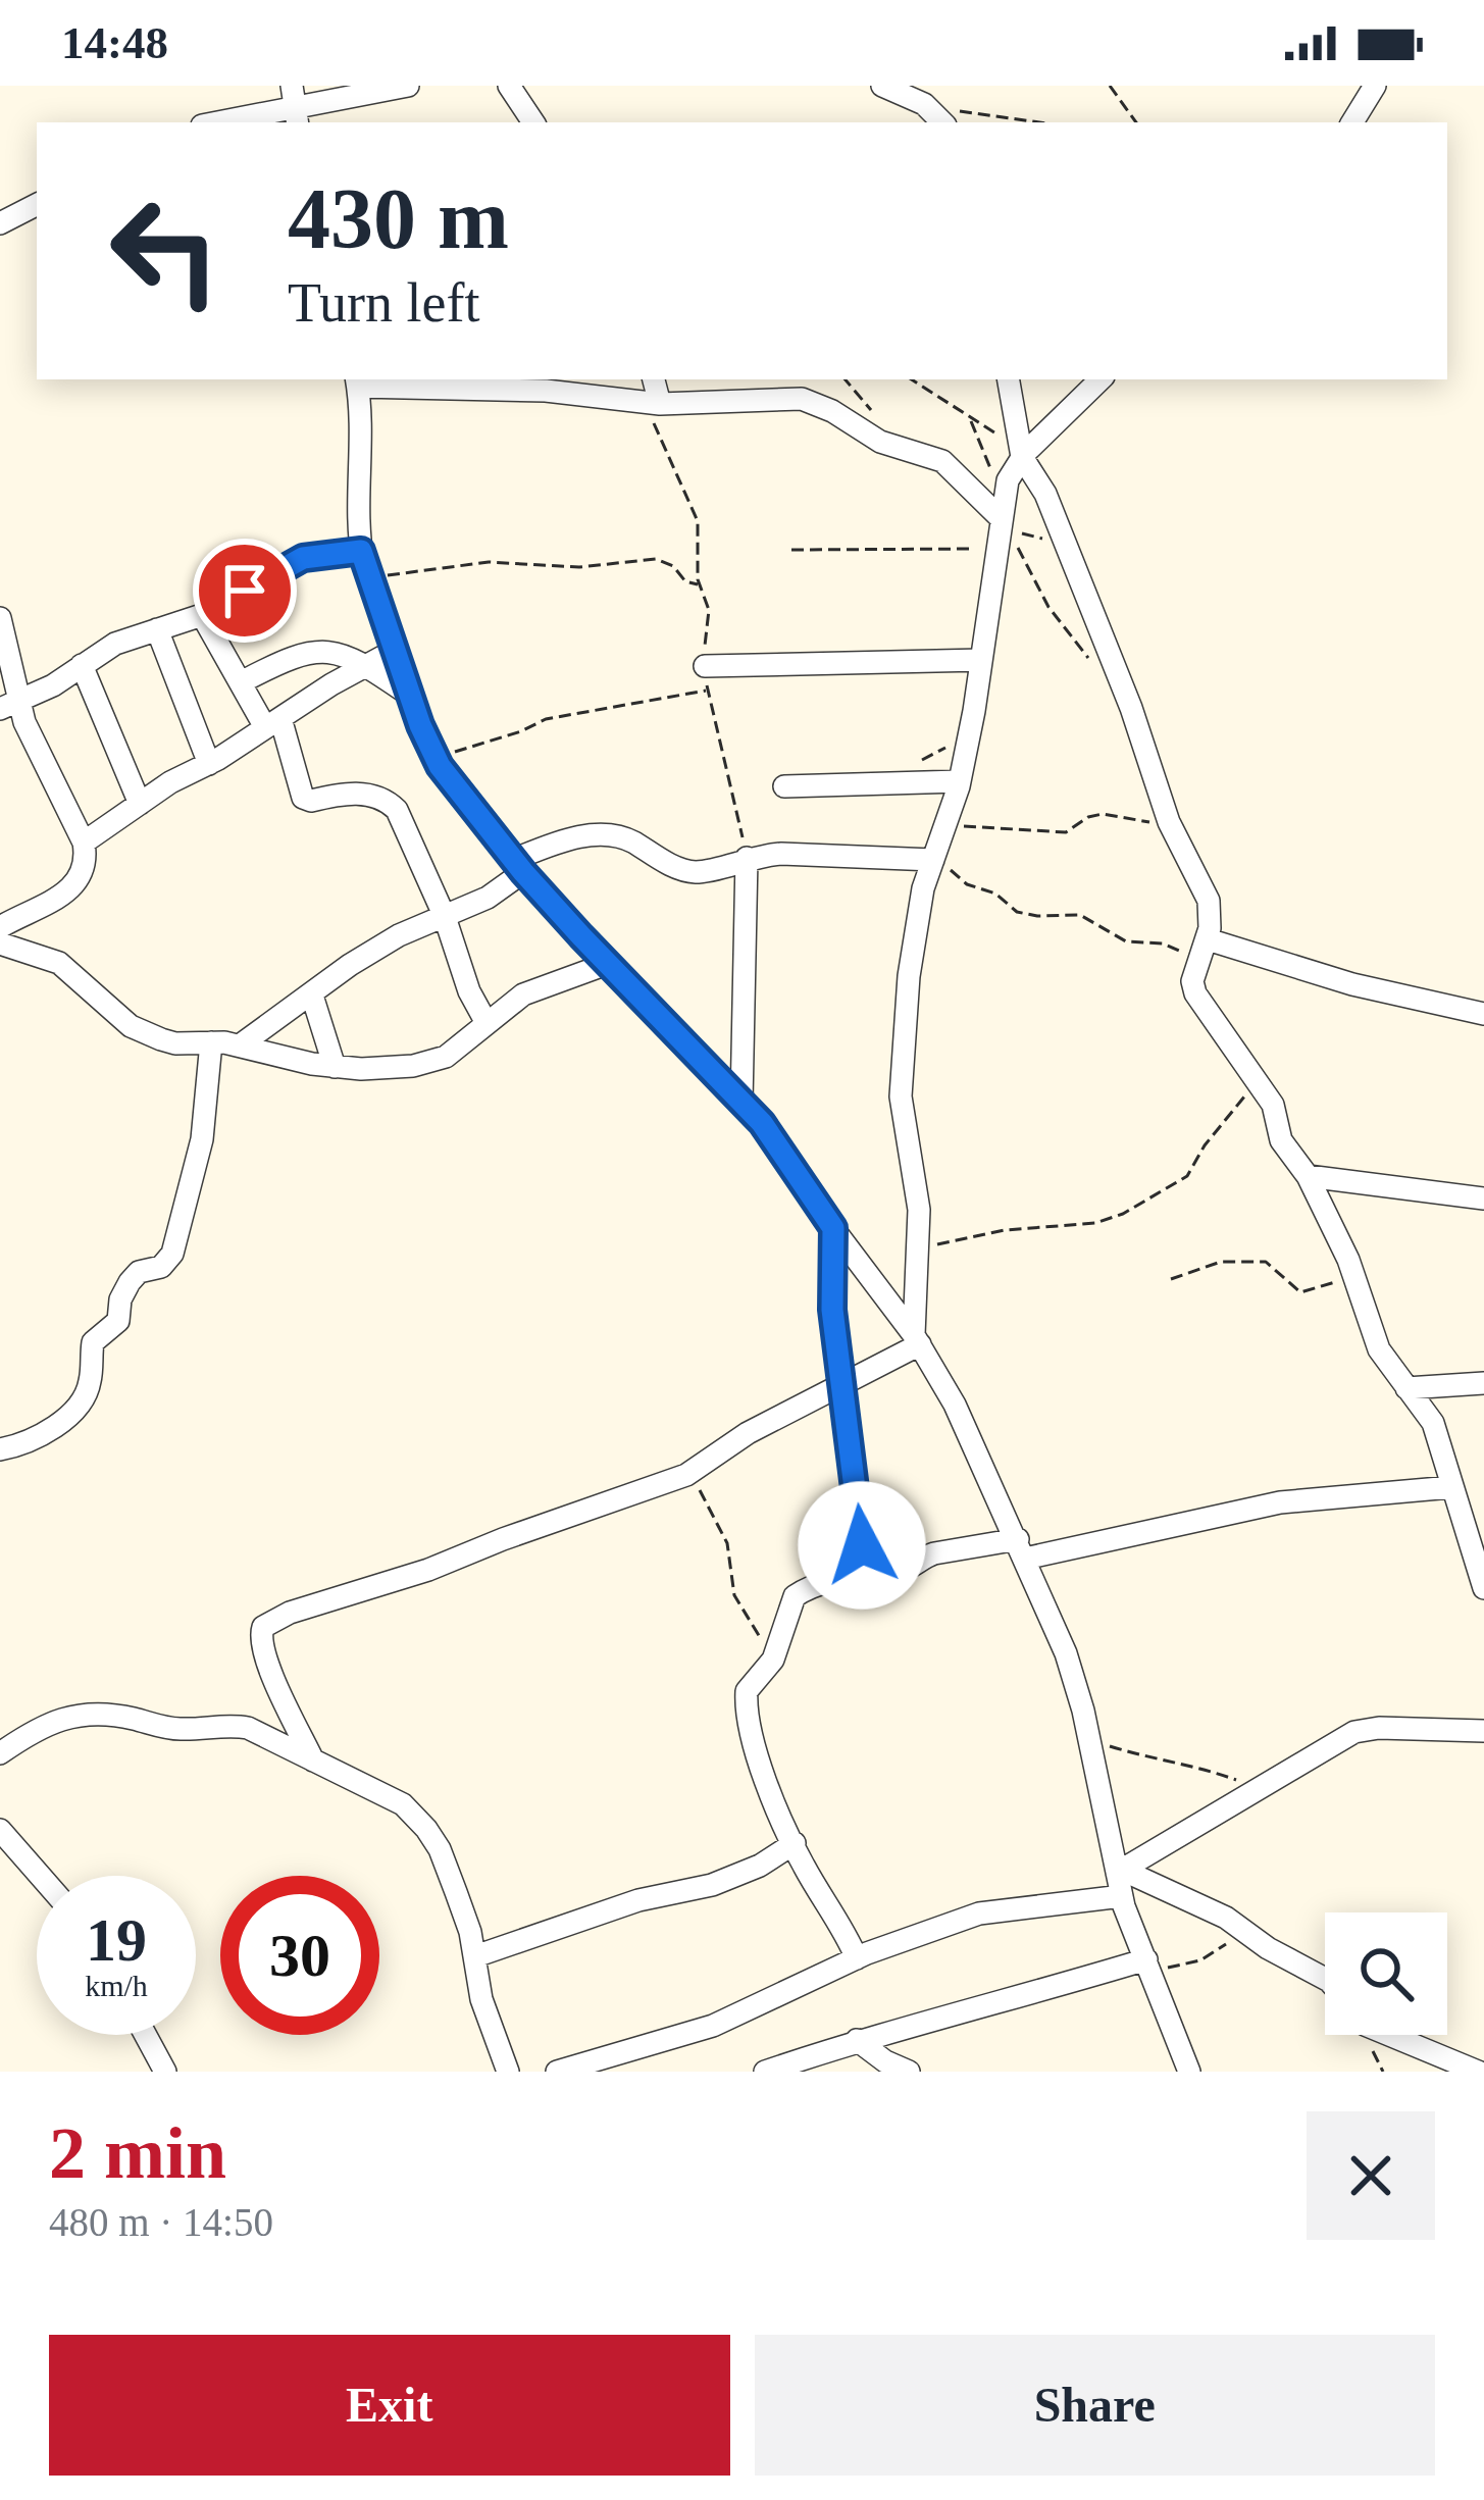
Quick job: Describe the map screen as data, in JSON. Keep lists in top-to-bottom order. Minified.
{"page":{"status":"14:48","turn":["430 m","Turn left"],"speed":"19 km/h","limit":"30","heading":["2 min","480 m · 14:50"],"buttons":["Exit","Share"]}}
